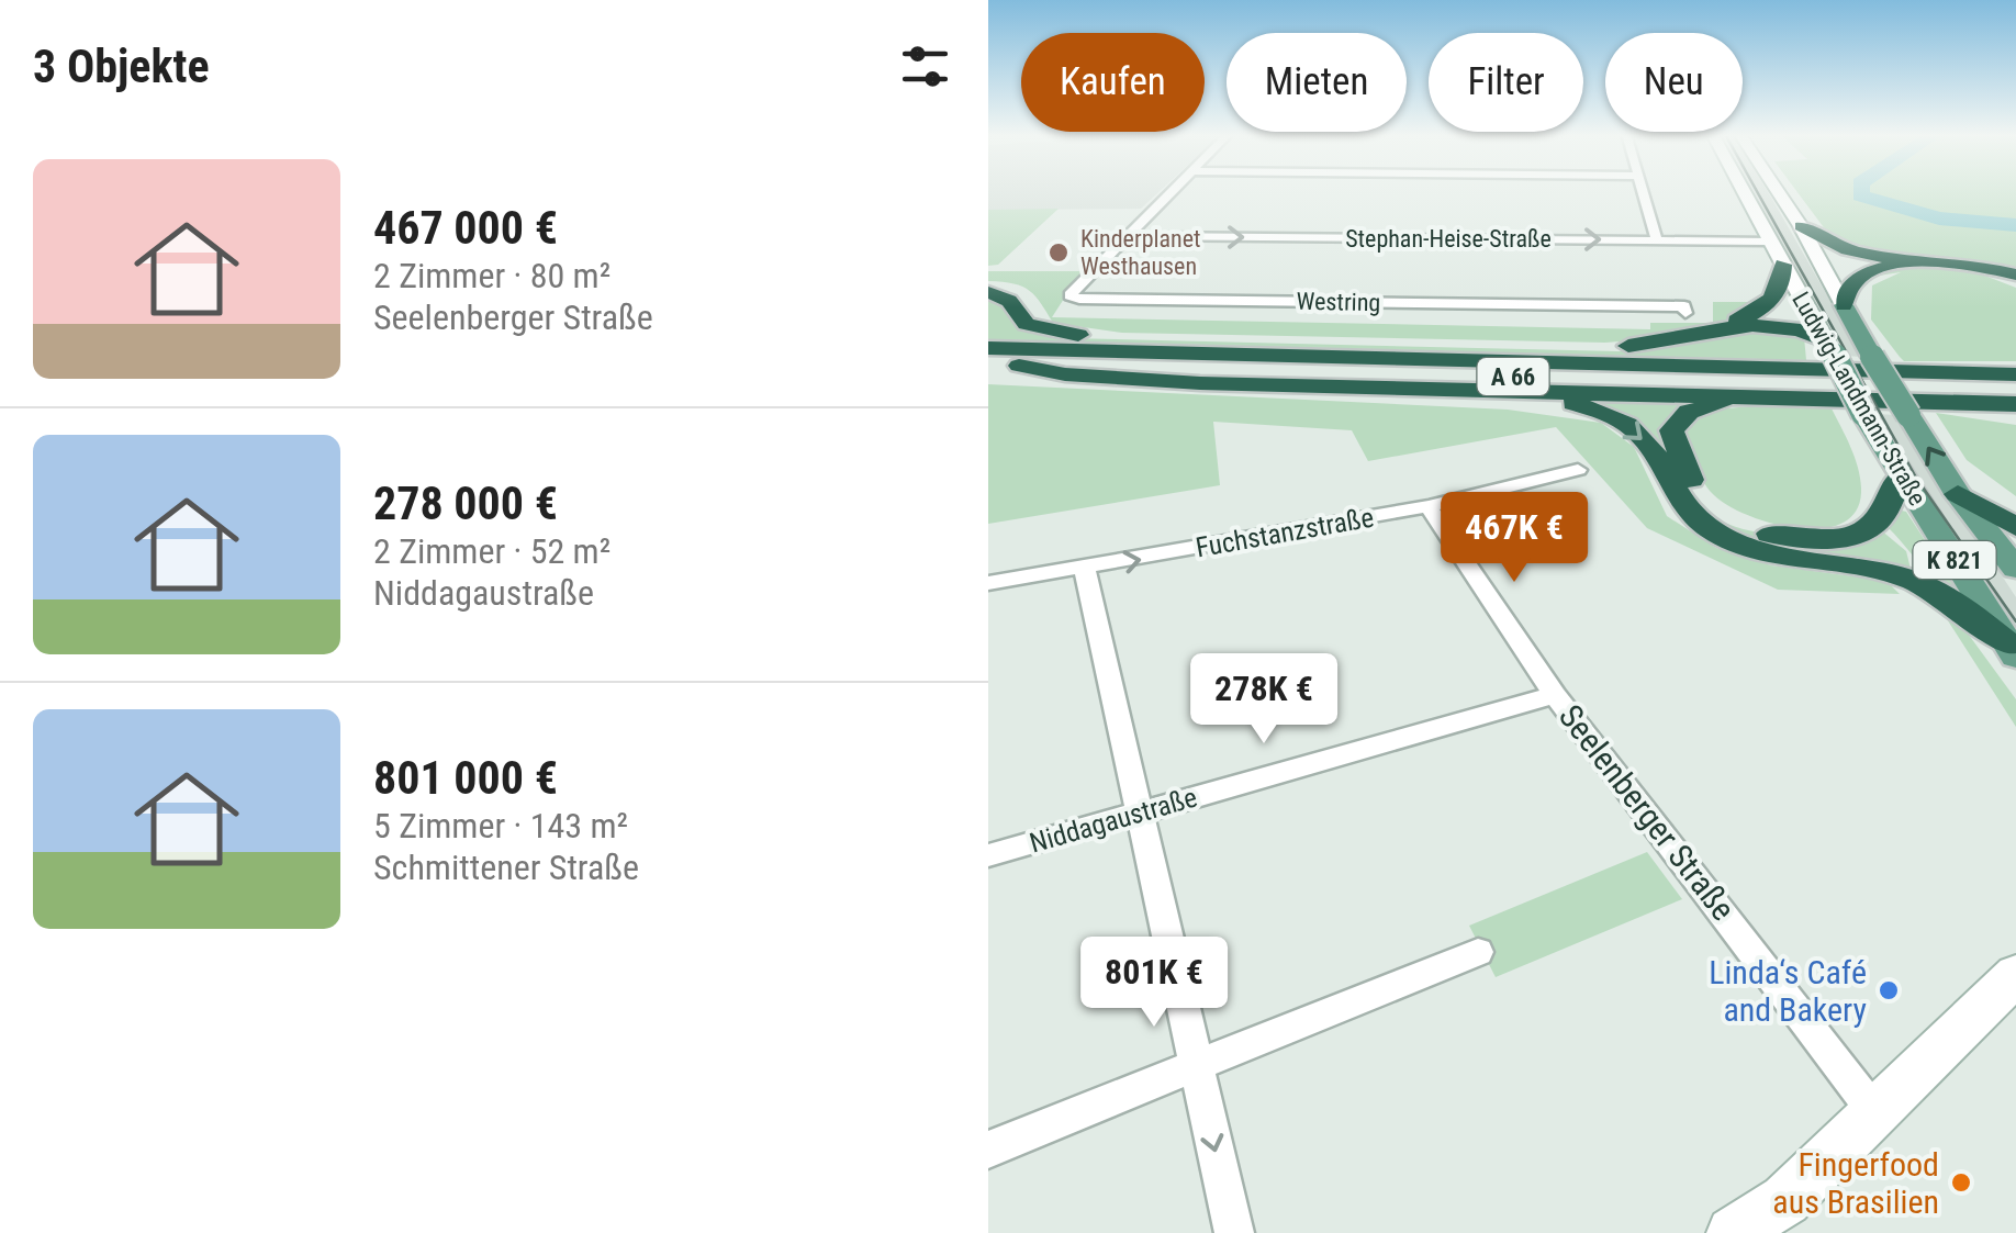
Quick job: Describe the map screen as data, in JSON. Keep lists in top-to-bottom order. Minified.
{"streets":{"highway":["A 66"],"main road":["Ludwig-Landmann-Straße","K 821"],"street":["Stephan-Heise-Straße","Westring","Fuchstanzstraße","Seelenberger Straße","Niddagaustraße"]},"crossings":[["Stephan-Heise-Straße","Westring"],["Stephan-Heise-Straße","Ludwig-Landmann-Straße"],["Fuchstanzstraße","Seelenberger Straße"],["Seelenberger Straße","Niddagaustraße"]],"one_way":["Stephan-Heise-Straße","Fuchstanzstraße"],"places":["Kinderplanet Westhausen","Linda‘s Café and Bakery","Fingerfood aus Brasilien"],"page":{"heading":"3 Objekte","chip":["Kaufen","Mieten","Filter","Neu"],"list":[{"name":"467 000 €","note":"2 Zimmer · 80 m² · Seelenberger Straße"},{"name":"278 000 €","note":"2 Zimmer · 52 m² · Niddagaustraße"},{"name":"801 000 €","note":"5 Zimmer · 143 m² · Schmittener Straße"}],"price":["467K €","278K €","801K €"]}}
